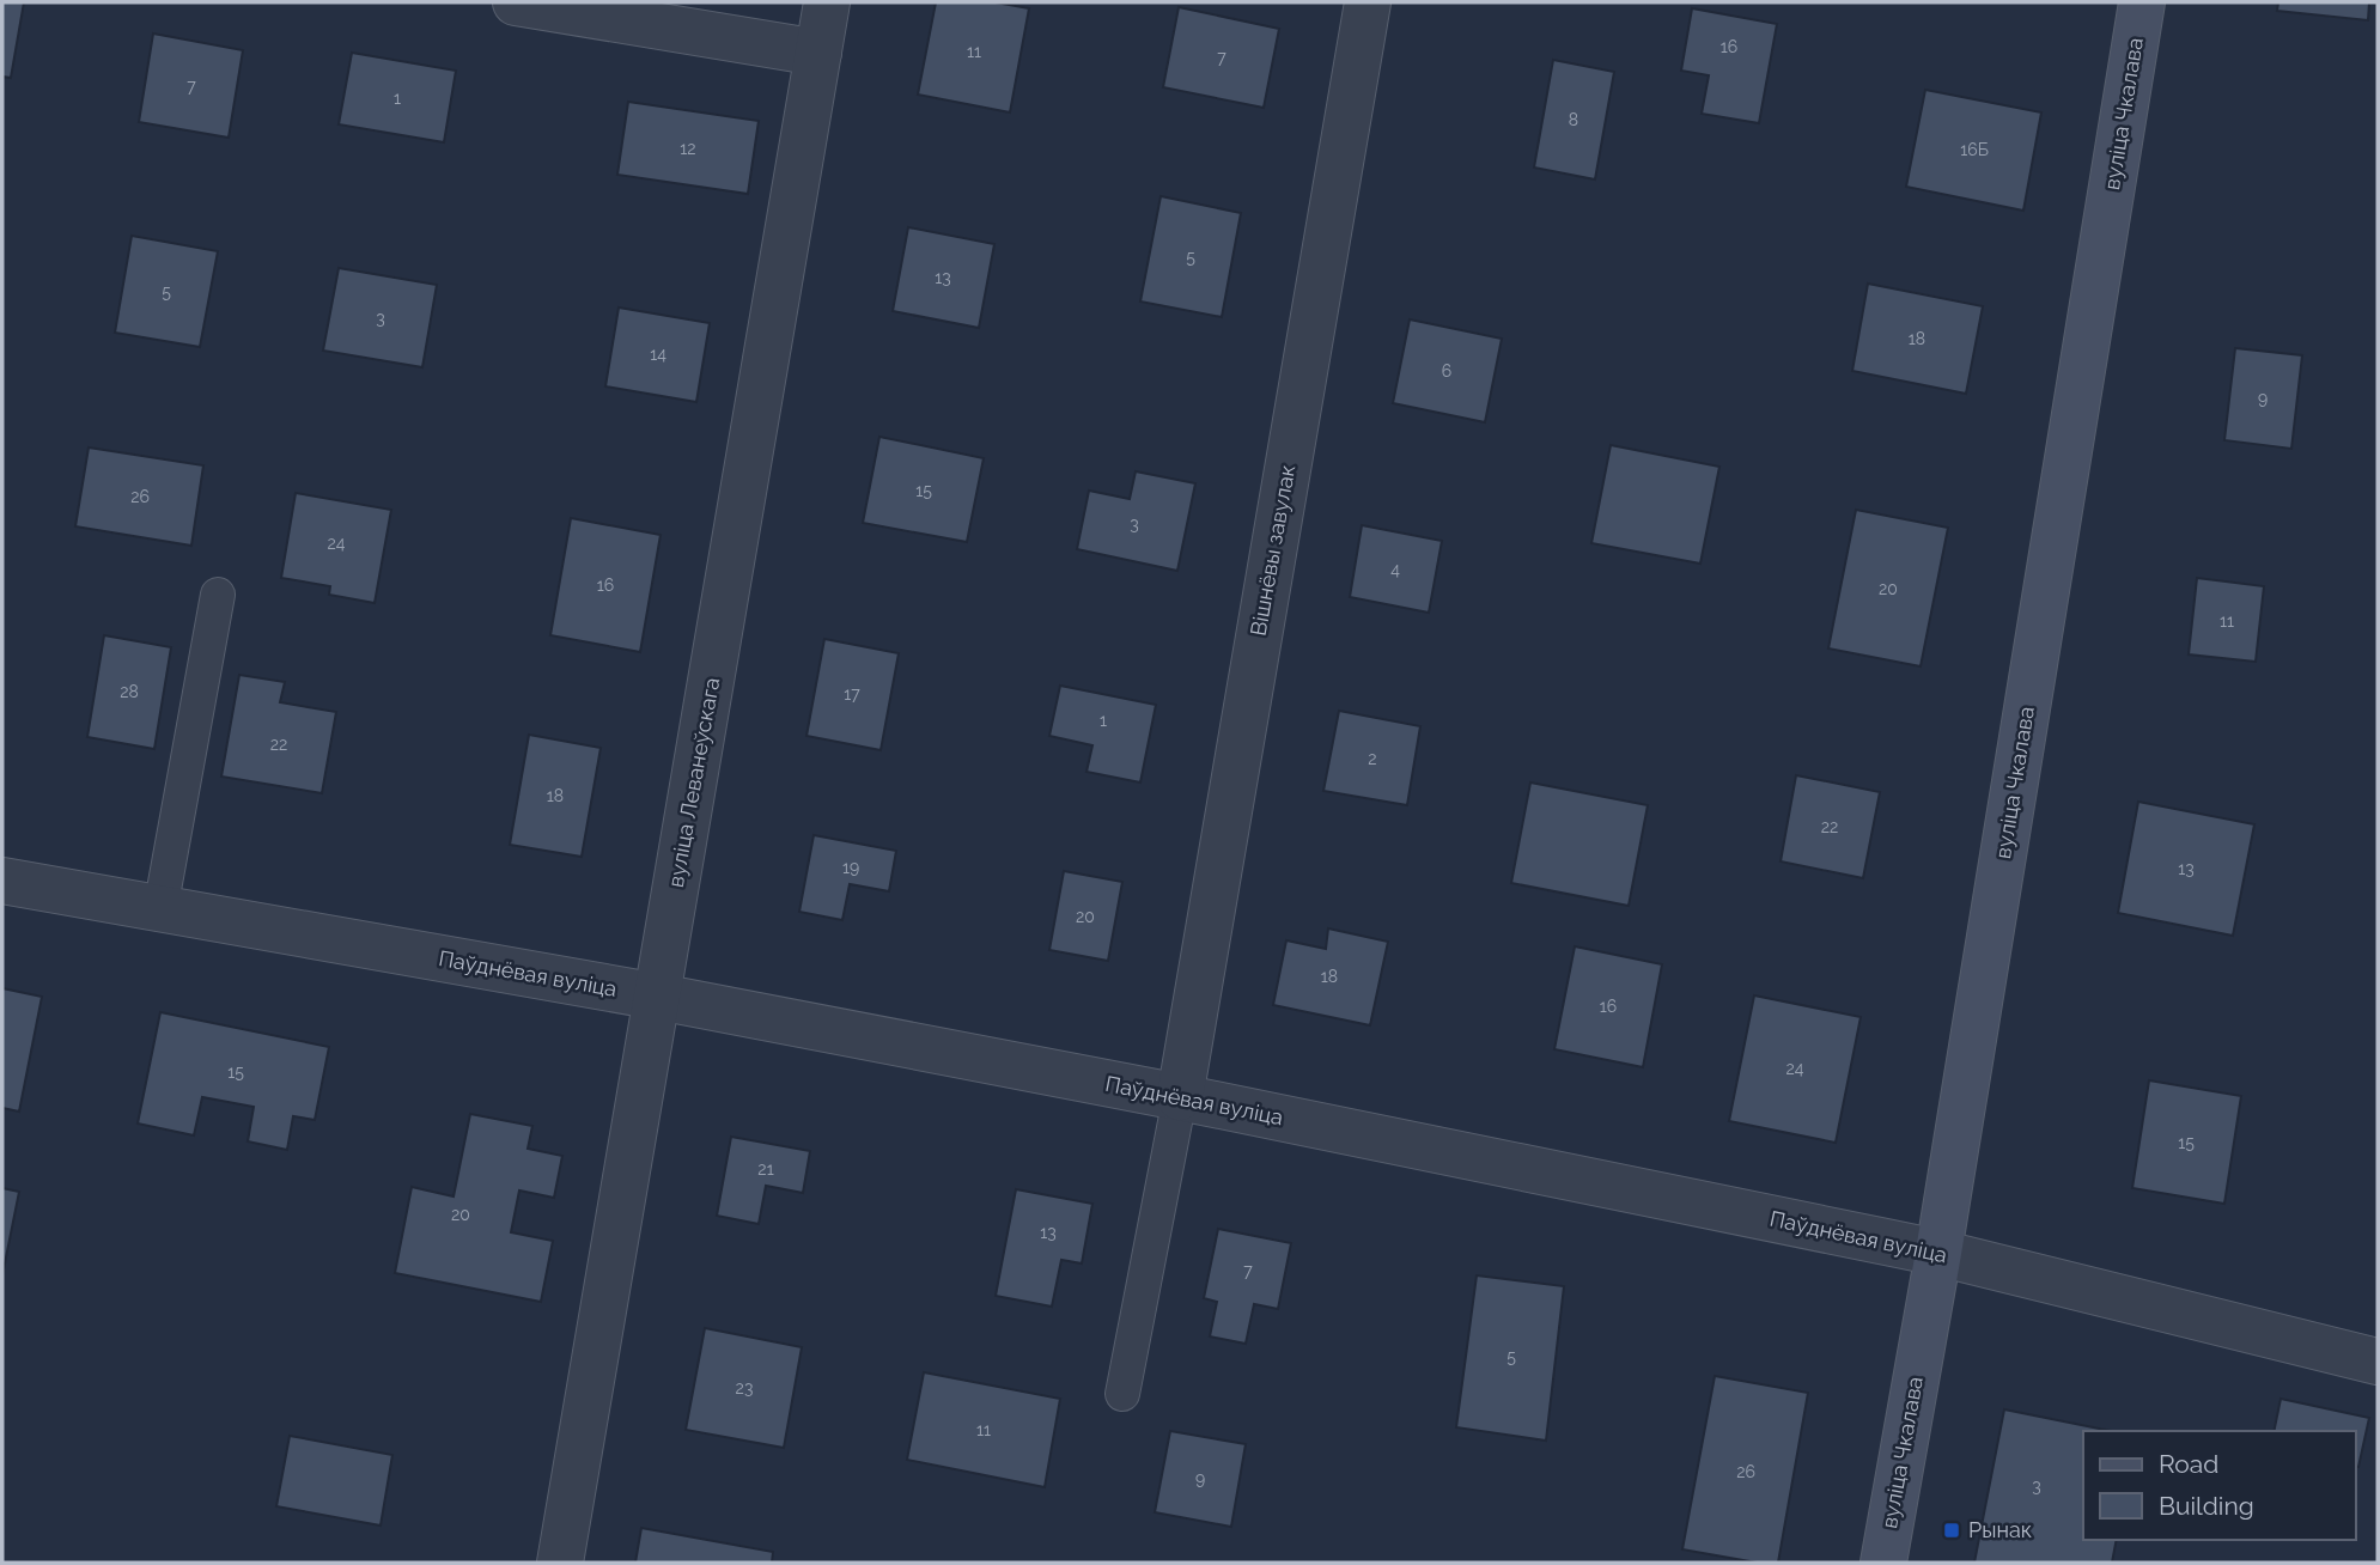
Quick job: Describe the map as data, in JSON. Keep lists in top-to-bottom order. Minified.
{"streets":{"main road":["вуліца Чкалава"],"street":["Вішнёвы завулак","вуліца Леванеўскага","Паўднёвая вуліца"]},"crossings":[["вуліца Чкалава","Паўднёвая вуліца"],["Вішнёвы завулак","Паўднёвая вуліца"],["вуліца Леванеўскага","Паўднёвая вуліца"]],"places":{"transit":["Рынак"]},"house_numbers":["16","11","7","7","1","8","12","16Б","5","13","5","3","18","14","6","9","15","26","3","24","4","16","20","11","28","17","1","22","2","18","22","19","13","20","18","16","24","15","15","21","20","13","7","5","23","11","26","9","3"],"legend":["Road","Building"]}
